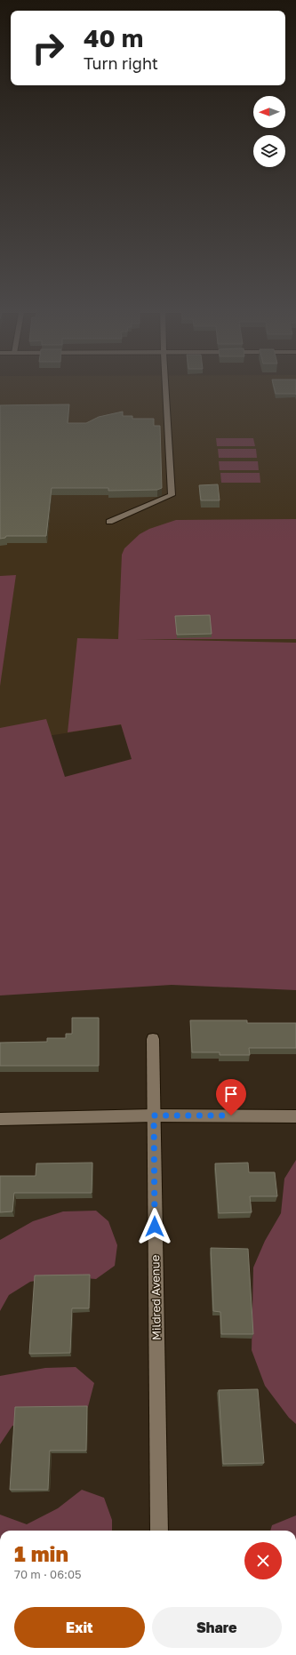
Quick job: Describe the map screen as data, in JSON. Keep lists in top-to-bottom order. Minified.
{"streets":{"street":["Mildred Avenue"]},"north":"left","page":{"turn":["40 m","Turn right"],"heading":["1 min","70 m · 06:05"],"buttons":["Exit","Share"]}}
